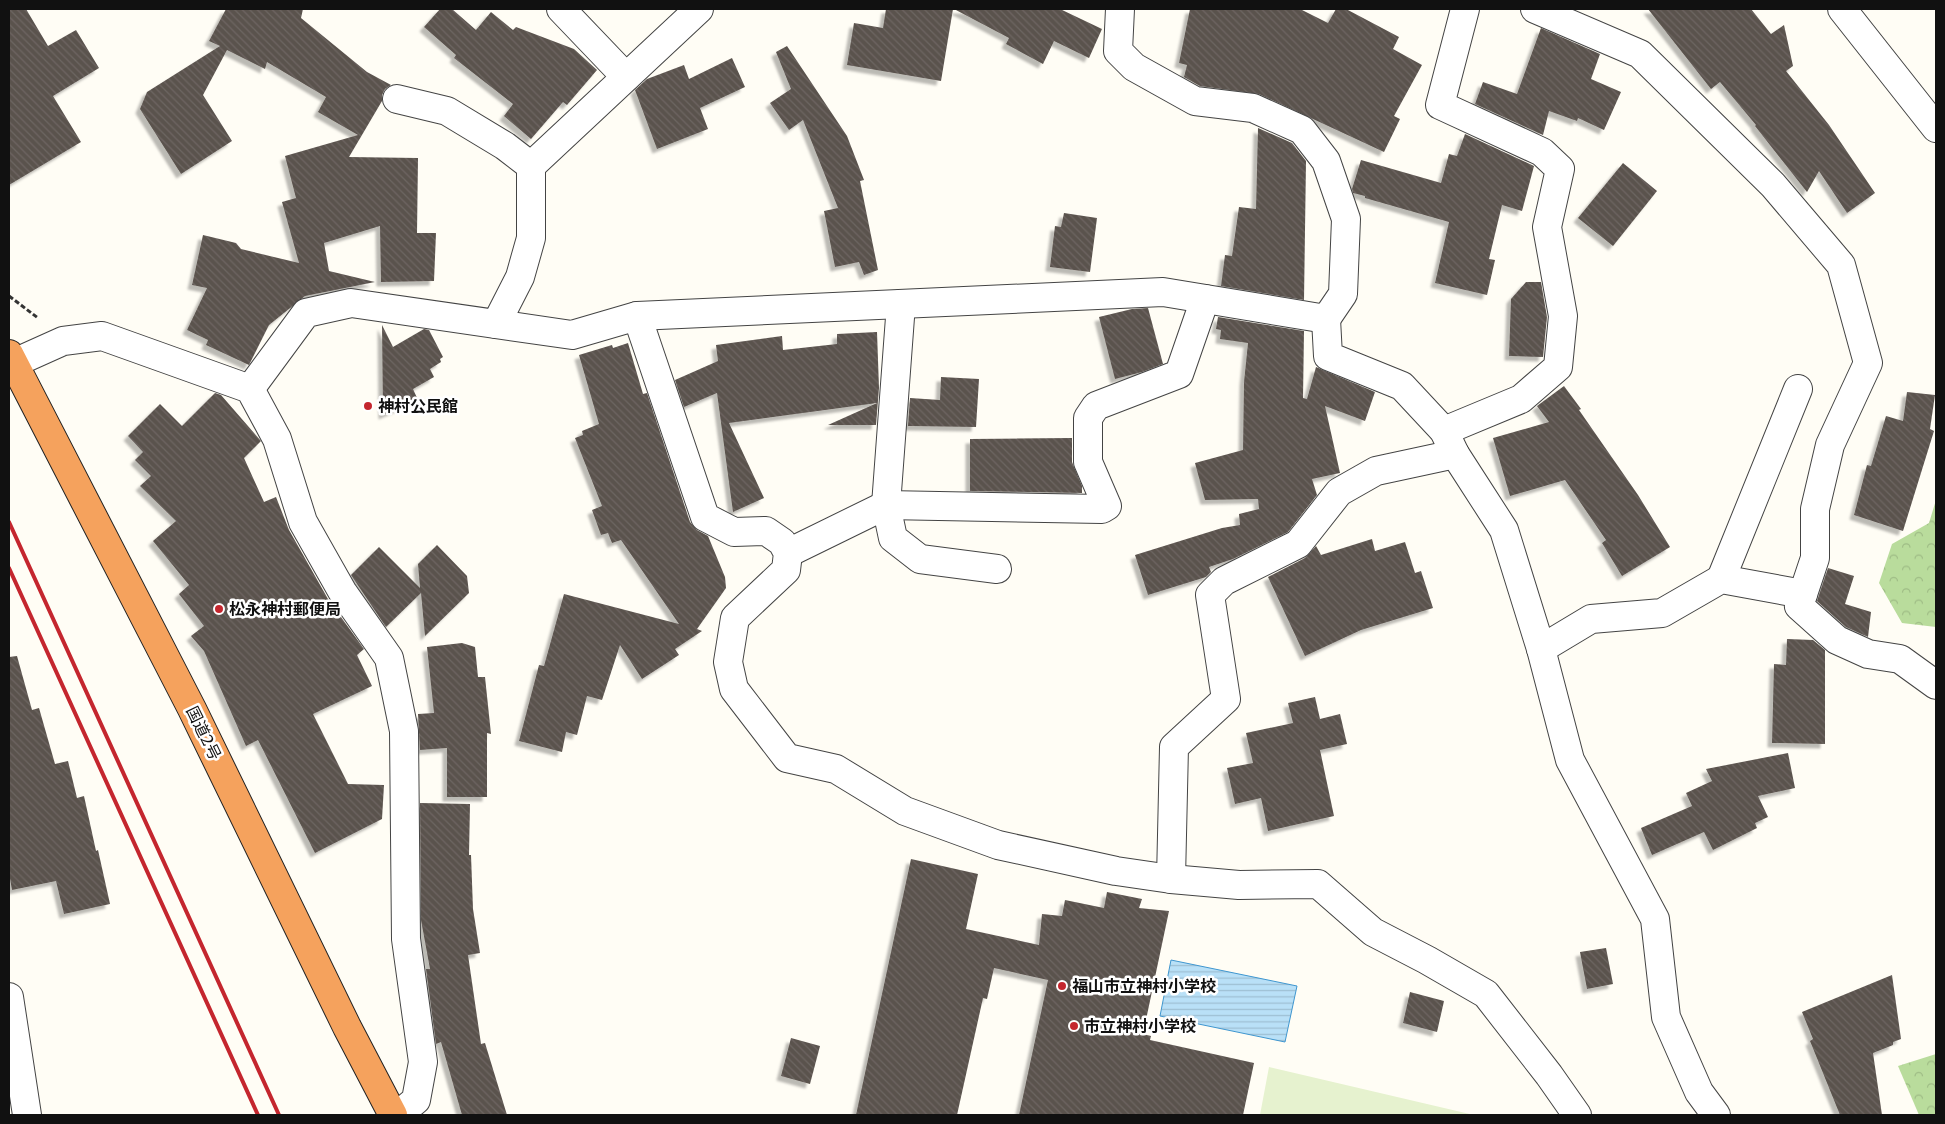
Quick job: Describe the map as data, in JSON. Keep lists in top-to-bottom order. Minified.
{"streets":{"highway":["国道2号"]},"places":["神村公民館","松永神村郵便局","福山市立神村小学校","市立神村小学校"]}
